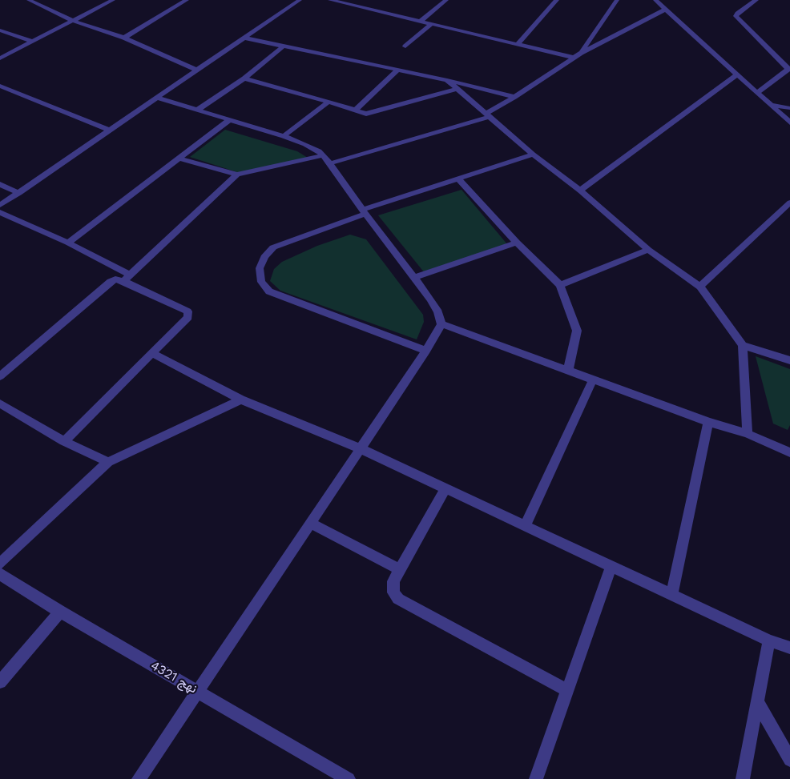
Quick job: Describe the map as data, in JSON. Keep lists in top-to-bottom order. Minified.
{"streets":{"street":["نهج 4321"]}}
